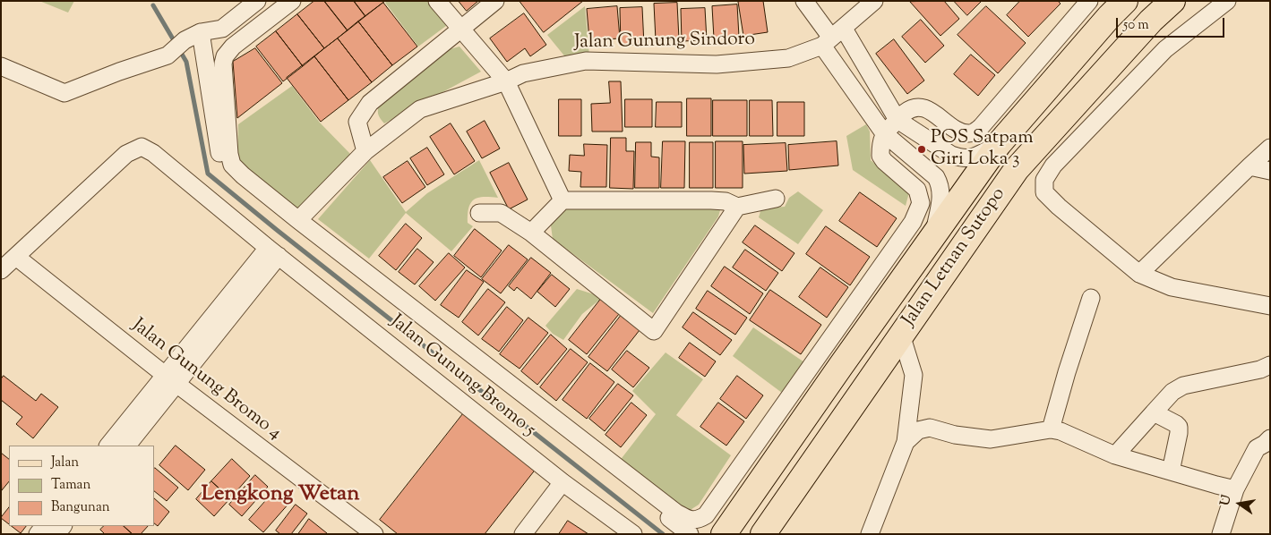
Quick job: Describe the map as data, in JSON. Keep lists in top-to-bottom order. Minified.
{"streets":{"main road":["Jalan Letnan Sutopo"],"street":["Jalan Gunung Sindoro","Jalan Gunung Bromo 5","Jalan Gunung Bromo 4"]},"crossings":[["Jalan Gunung Bromo 5","Jalan Gunung Bromo 4"]],"districts":["Lengkong Wetan"],"places":["POS Satpam Giri Loka 3"],"legend":["Jalan","Taman","Bangunan"],"scale_bar":"50 m","north":"left"}
